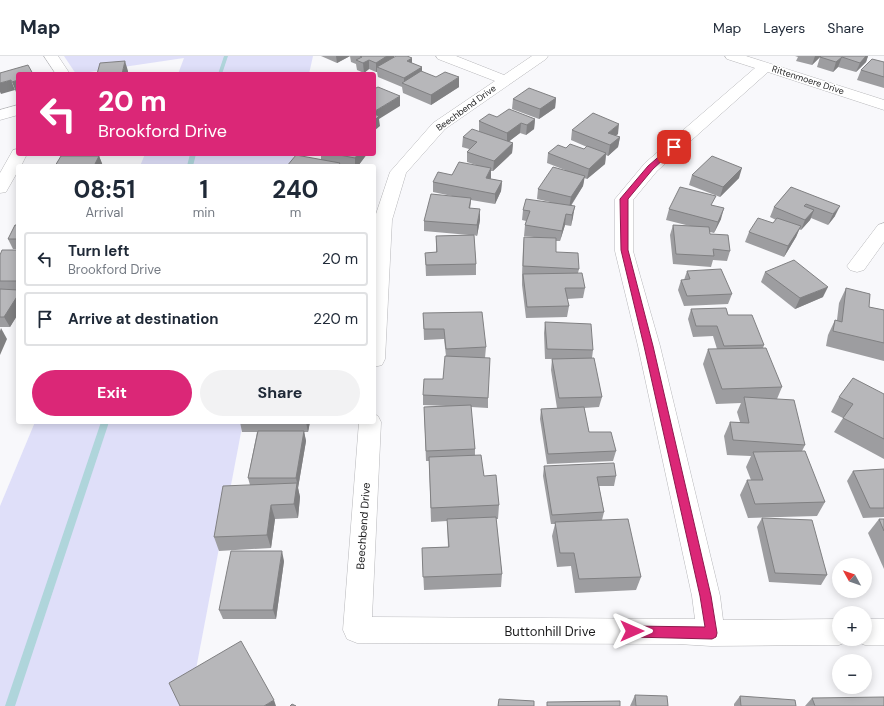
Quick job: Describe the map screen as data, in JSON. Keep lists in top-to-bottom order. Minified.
{"streets":{"street":["Rittenmoere Drive","Beechbend Drive","Buttonhill Drive"]},"crossings":[["Beechbend Drive","Buttonhill Drive"]],"north":"top left","page":{"header":"Map","nav":["Map","Layers","Share"],"turn":["20 m","Brookford Drive"],"eta":["08:51","Arrival","1","min","240","m"],"list":[{"name":"Turn left","note":"Brookford Drive","value":"20 m"},{"name":"Arrive at destination","value":"220 m"}],"buttons":["Exit","Share"],"map_buttons":["+","−"]}}
